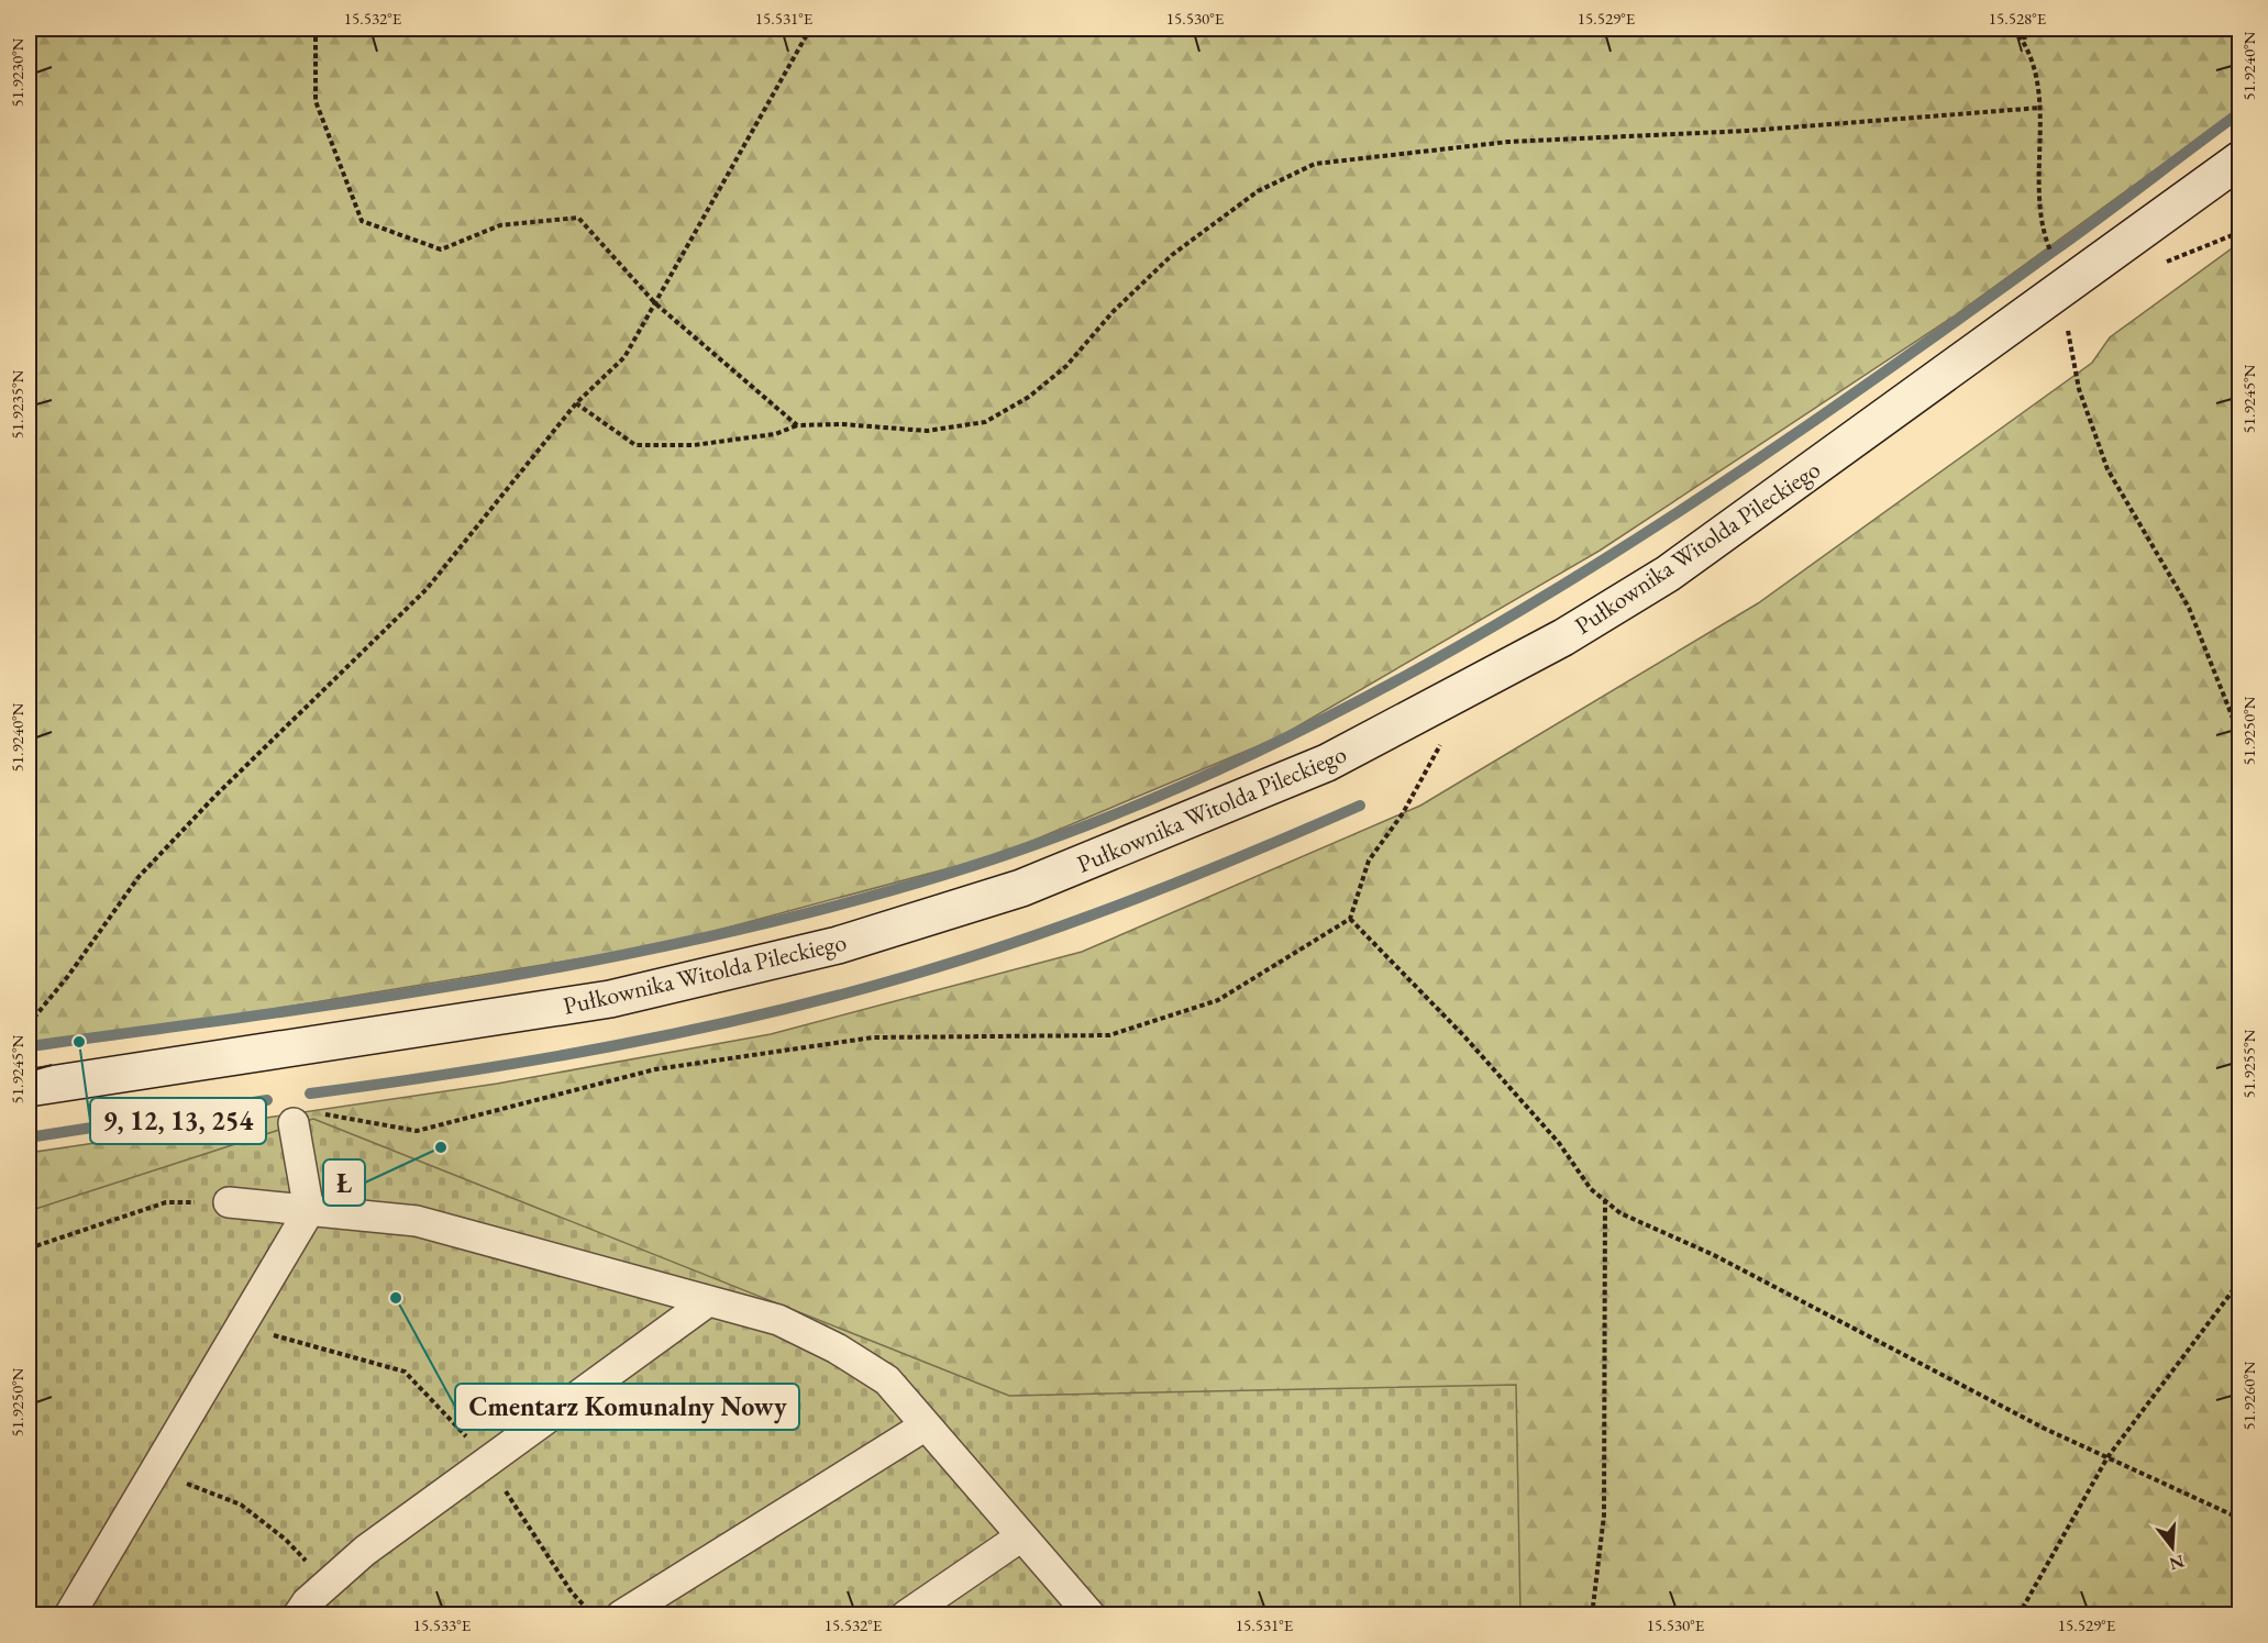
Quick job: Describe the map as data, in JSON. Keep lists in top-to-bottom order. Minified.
{"streets":{"street":["Pułkownika Witolda Pileckiego"]},"places":["9, 12, 13, 254","Ł","Cmentarz Komunalny Nowy"],"north":"bottom","coordinates":["15.532°E","15.531°E","15.530°E","15.529°E","15.528°E","51.9240°N","51.9230°N","51.9245°N","51.9235°N","51.9250°N","51.9255°N","51.9260°N","15.533°E"]}
